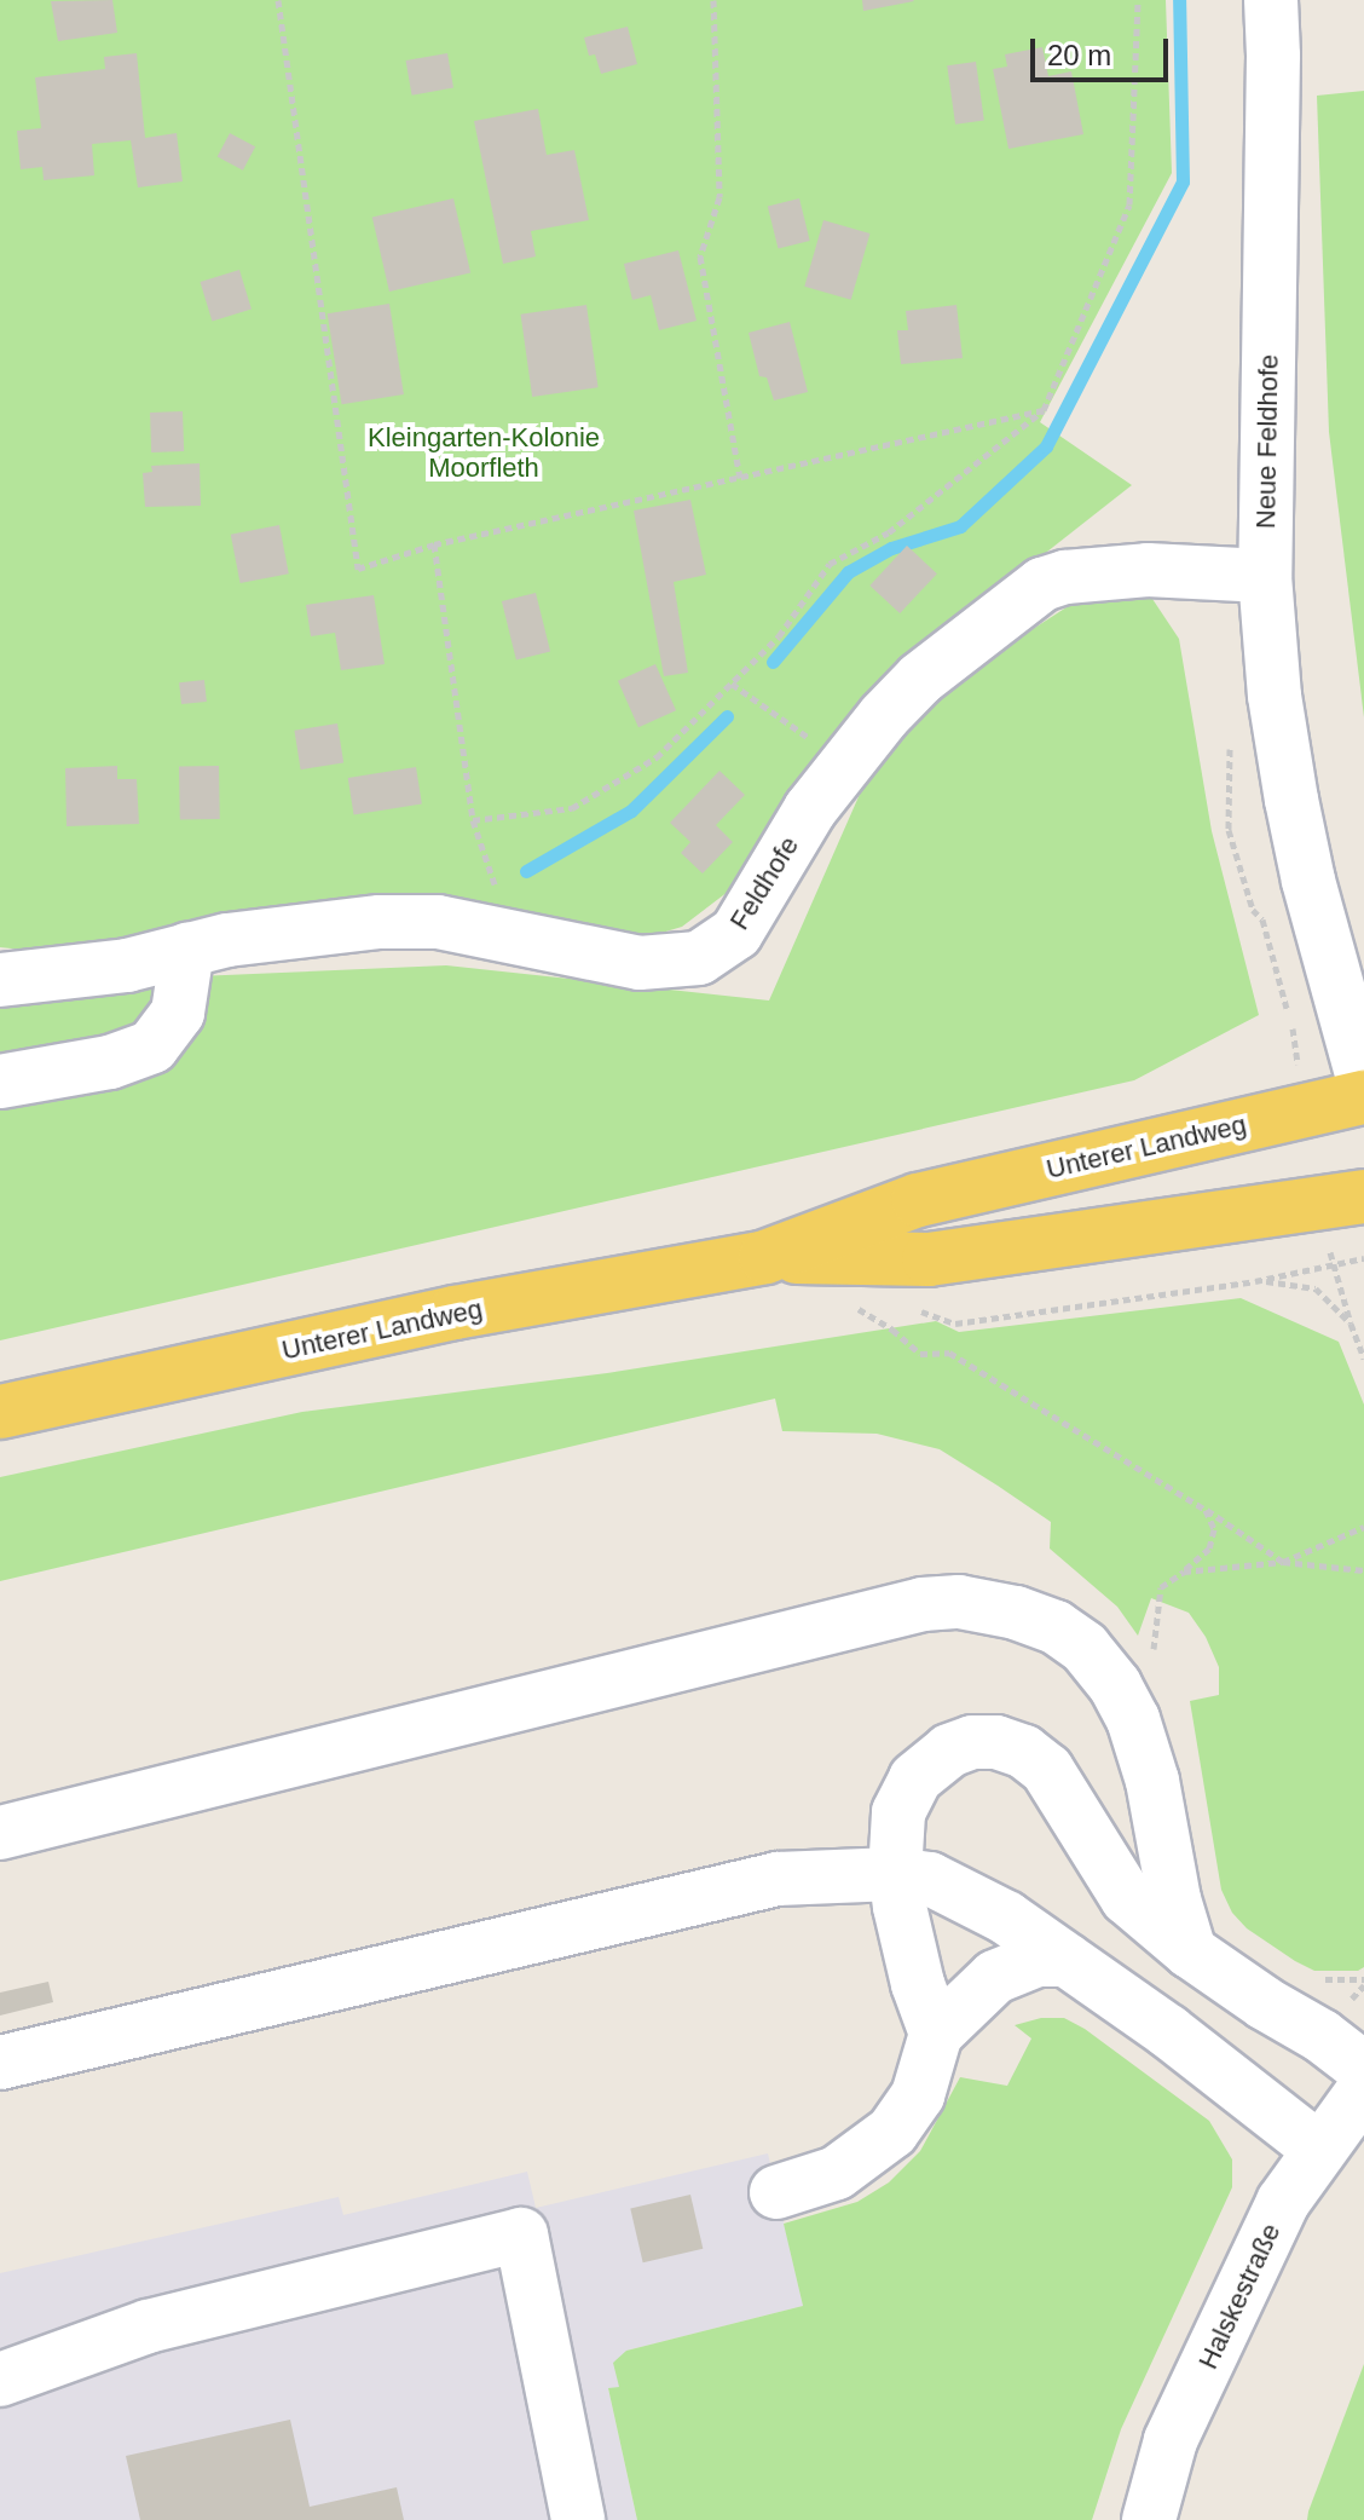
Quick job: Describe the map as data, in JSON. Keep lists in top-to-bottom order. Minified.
{"streets":{"main road":["Unterer Landweg"],"street":["Neue Feldhofe","Feldhofe","Halskestraße"]},"crossings":[["Neue Feldhofe","Feldhofe"]],"parks":["Kleingarten-Kolonie Moorfleth"],"scale_bar":"20 m"}
